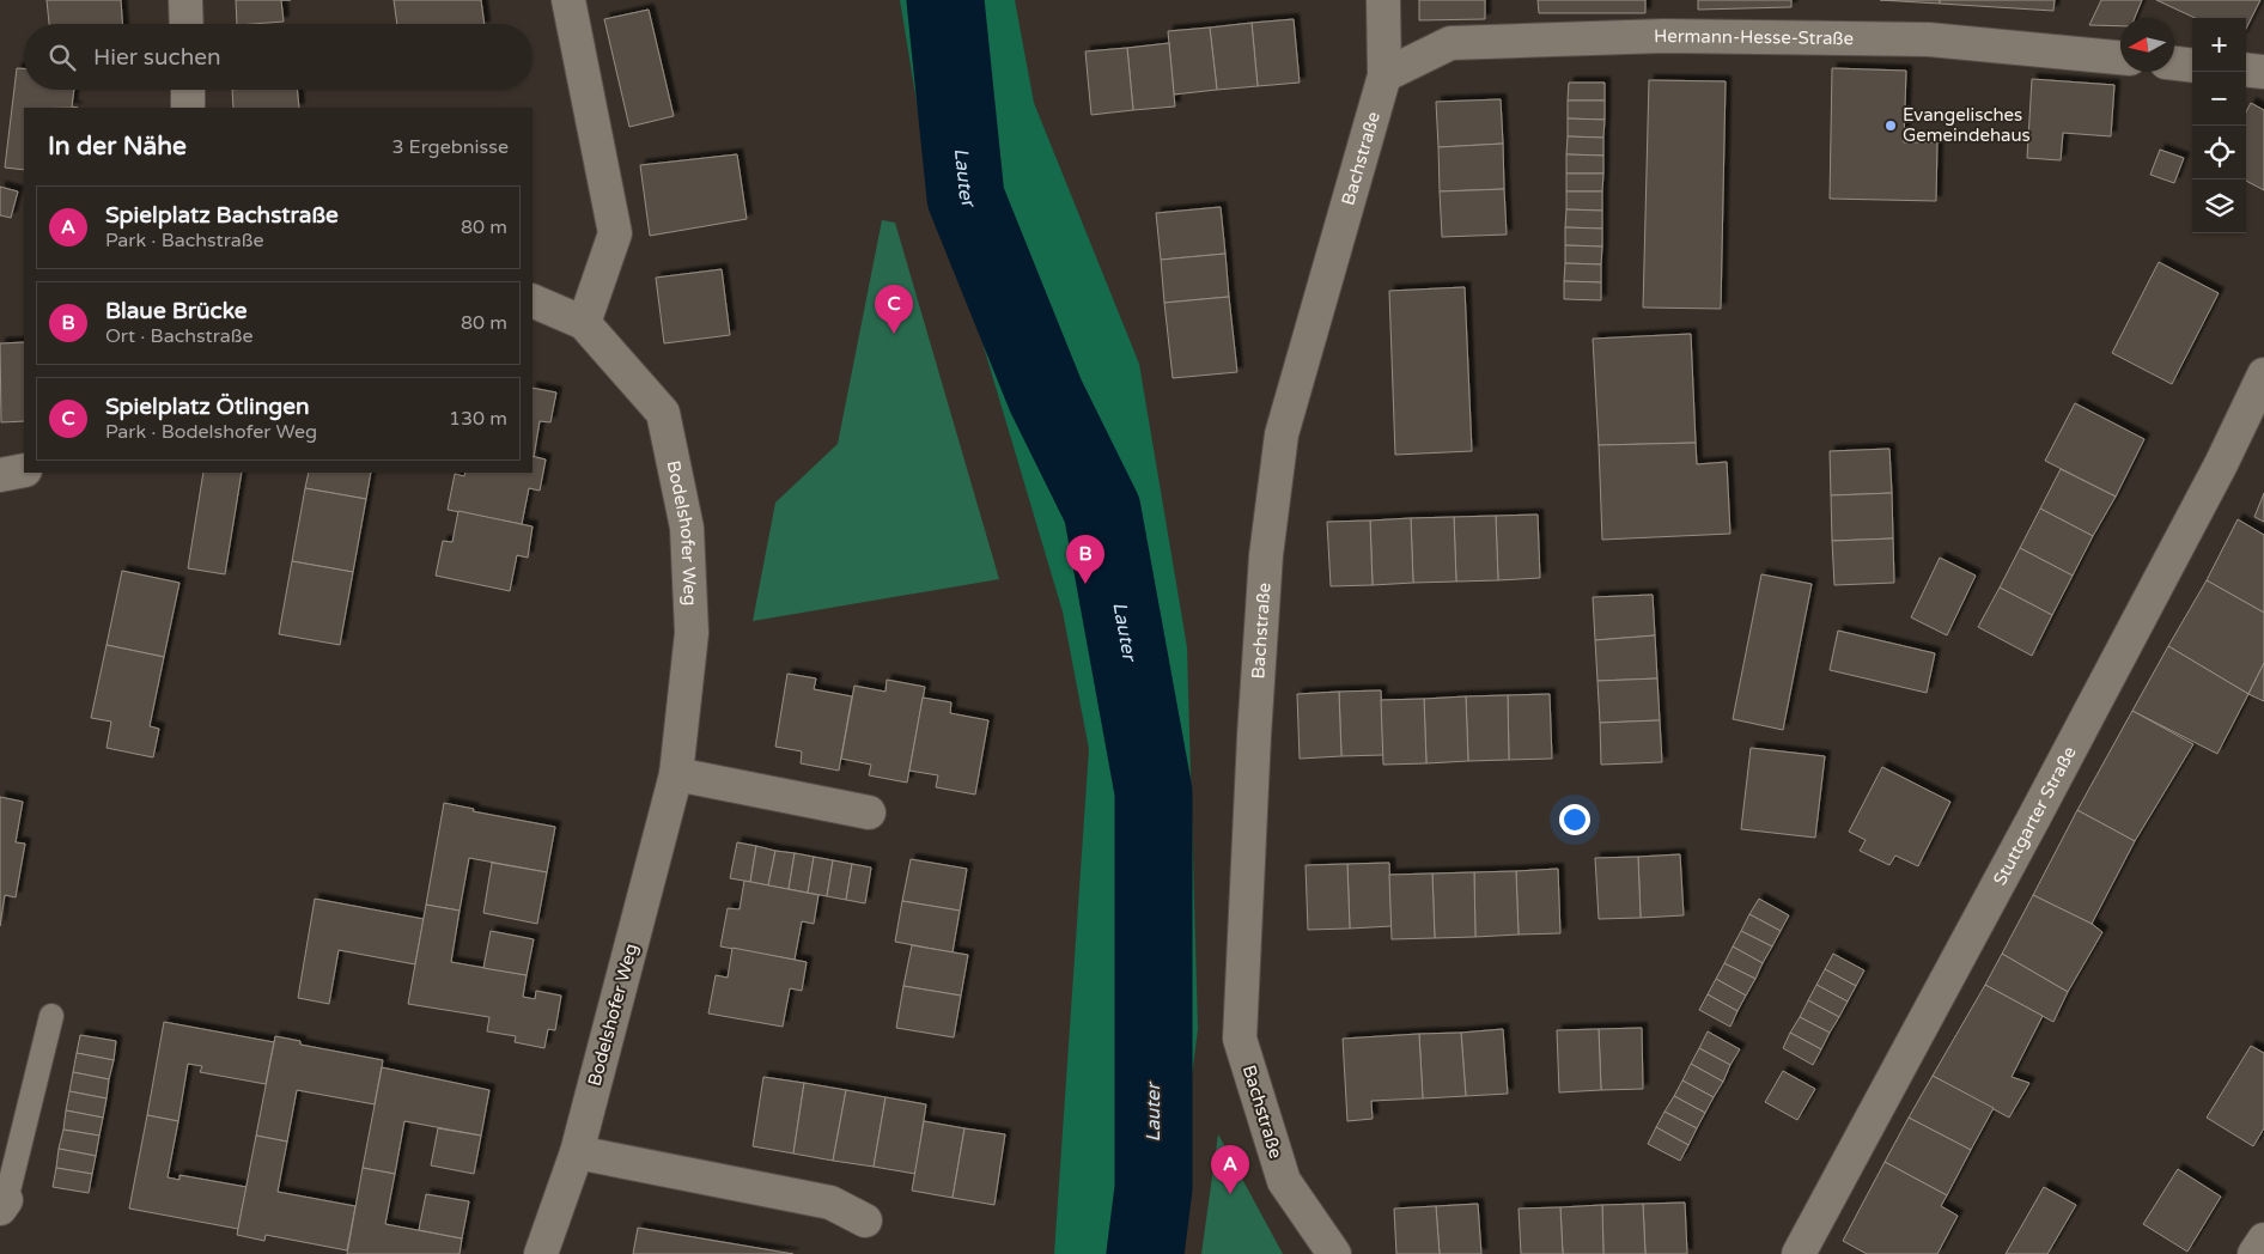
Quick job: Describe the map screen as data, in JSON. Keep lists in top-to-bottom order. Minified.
{"streets":{"street":["Hermann-Hesse-Straße","Bachstraße","Bodelshofer Weg","Stuttgarter Straße"]},"crossings":[["Hermann-Hesse-Straße","Bachstraße"]],"water":["Lauter"],"places":["Evangelisches Gemeindehaus"],"north":"left","page":{"map_buttons":["+","−"],"search":"Hier suchen","heading":["In der Nähe","3 Ergebnisse"],"list":[{"mark":"A","name":"Spielplatz Bachstraße","note":"Park · Bachstraße","value":"80 m"},{"mark":"B","name":"Blaue Brücke","note":"Ort · Bachstraße","value":"80 m"},{"mark":"C","name":"Spielplatz Ötlingen","note":"Park · Bodelshofer Weg","value":"130 m"}],"pins":["C","B","A"]}}
